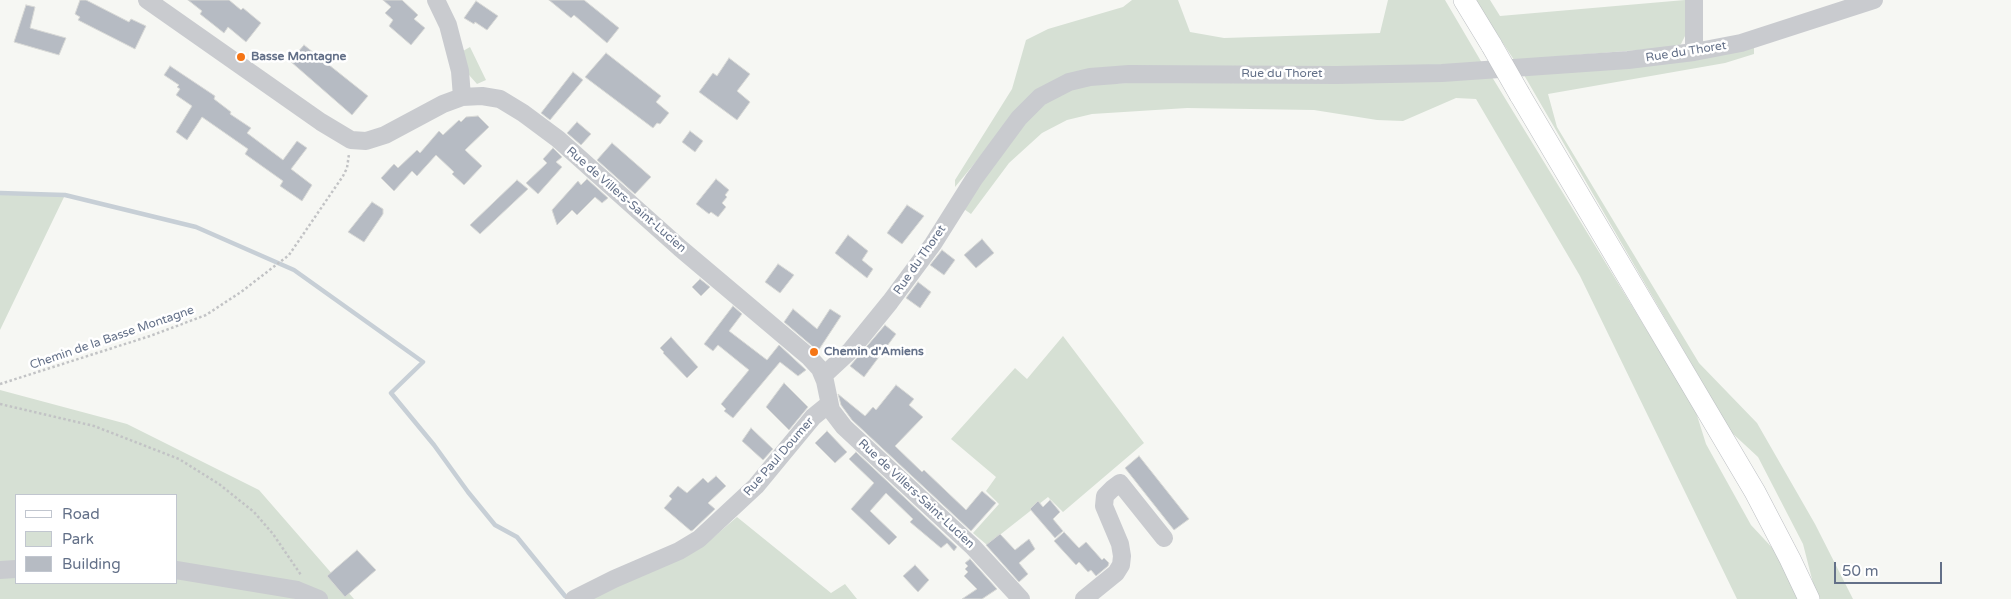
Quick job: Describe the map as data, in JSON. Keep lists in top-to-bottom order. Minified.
{"streets":{"street":["Rue du Thoret","Rue de Villers-Saint-Lucien","Rue Paul Doumer"],"path":["Chemin de la Basse Montagne"]},"crossings":[["Rue du Thoret","Rue de Villers-Saint-Lucien"],["Rue de Villers-Saint-Lucien","Chemin de la Basse Montagne"],["Rue de Villers-Saint-Lucien","Rue Paul Doumer"]],"places":["Basse Montagne","Chemin d'Amiens"],"legend":["Road","Park","Building"],"scale_bar":"50 m"}
